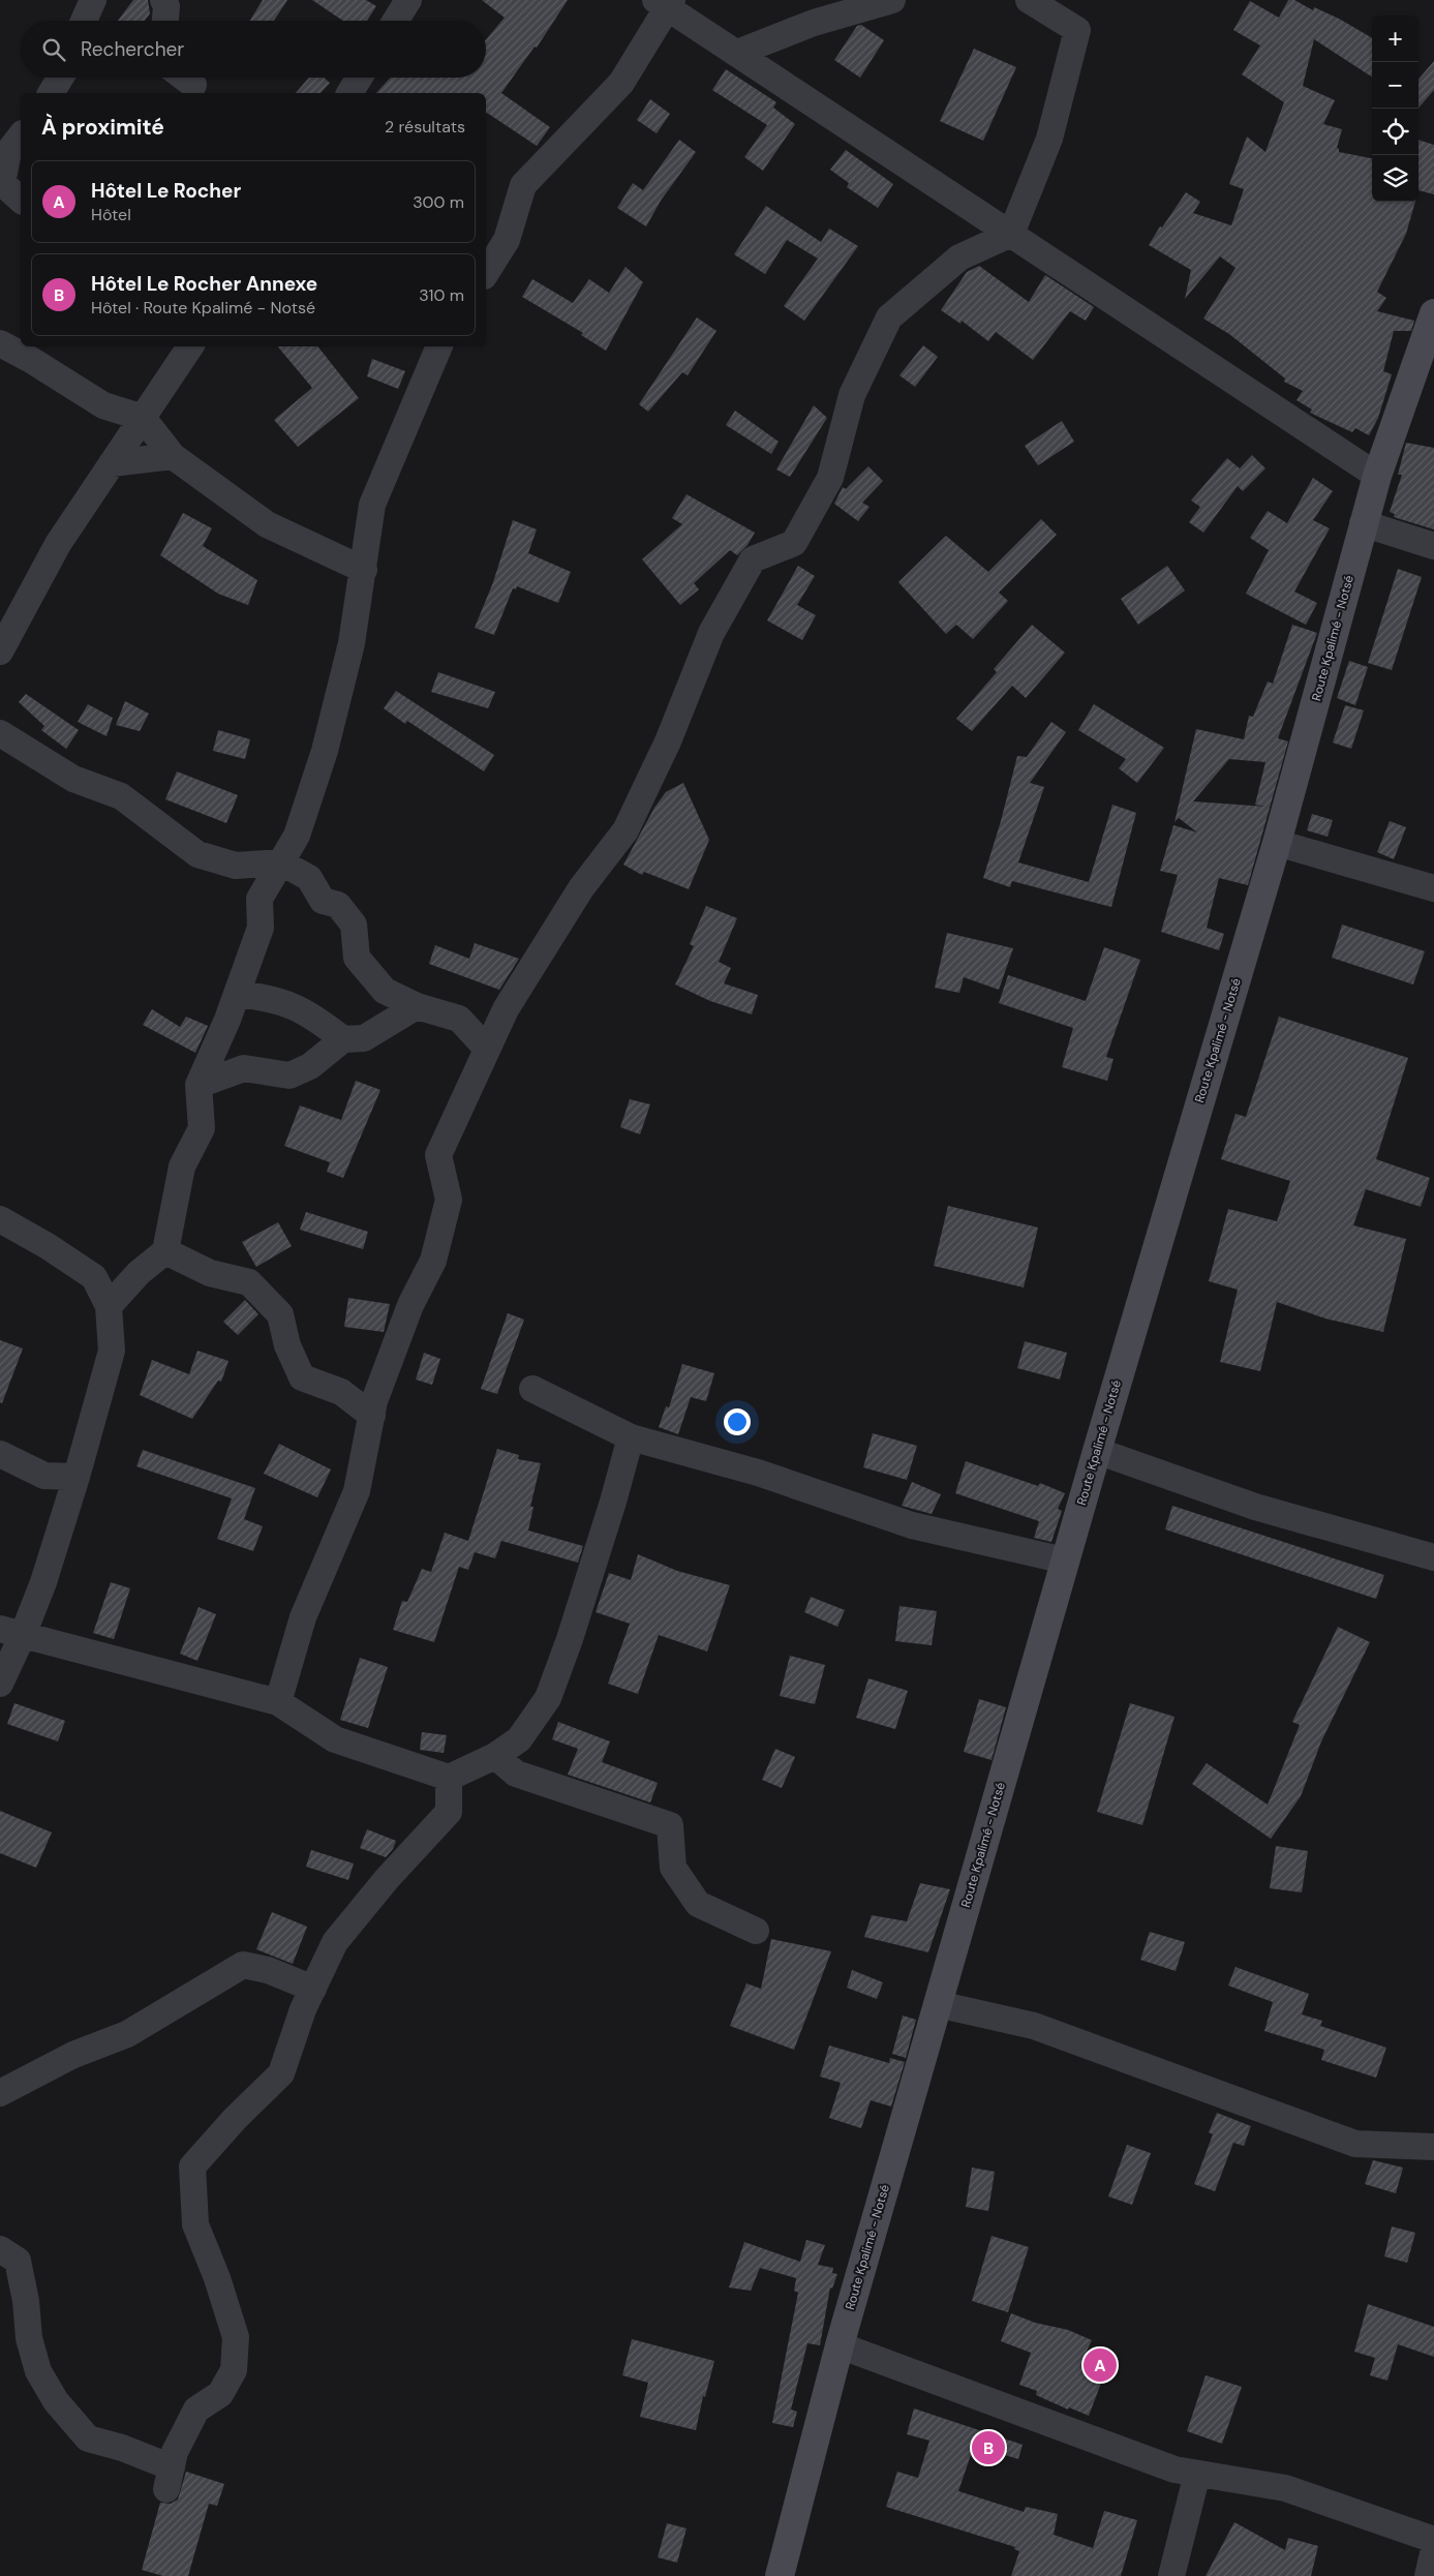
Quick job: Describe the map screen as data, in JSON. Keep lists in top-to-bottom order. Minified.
{"streets":{"main road":["Route Kpalimé - Notsé"]},"page":{"map_buttons":["+","−"],"search":"Rechercher","heading":["À proximité","2 résultats"],"list":[{"mark":"A","name":"Hôtel Le Rocher","note":"Hôtel","value":"300 m"},{"mark":"B","name":"Hôtel Le Rocher Annexe","note":"Hôtel · Route Kpalimé - Notsé","value":"310 m"}],"pins":["A","B"]}}
